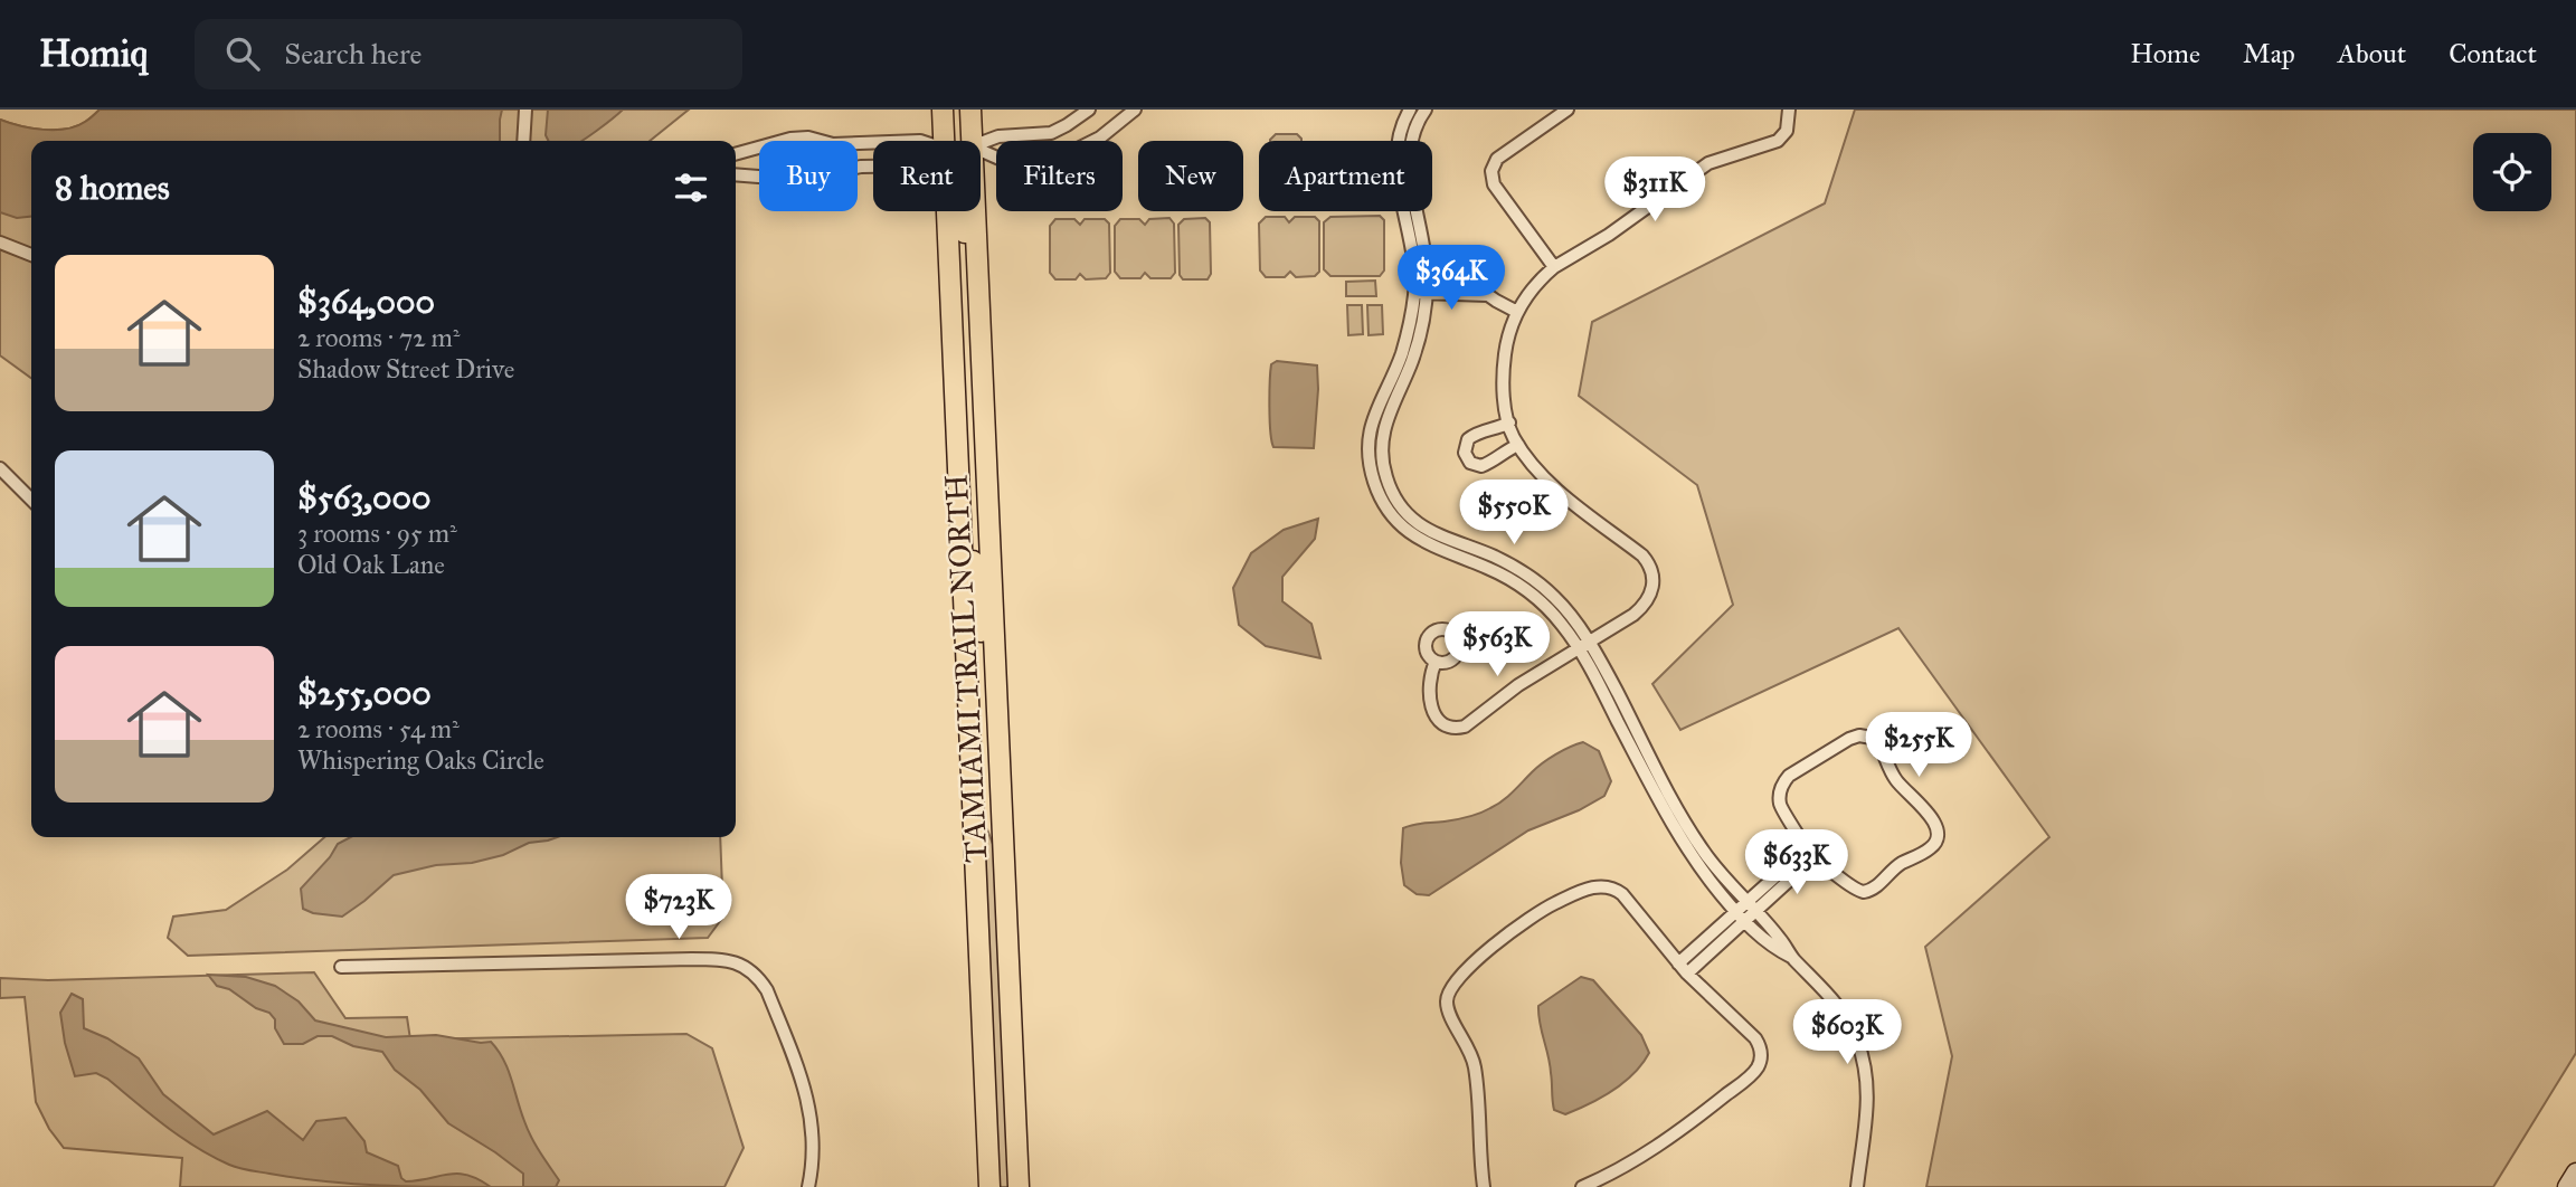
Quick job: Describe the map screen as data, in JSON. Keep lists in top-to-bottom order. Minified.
{"streets":{"main road":["TAMIAMI TRAIL NORTH"]},"page":{"header":"Homiq","search":"Search here","nav":["Home","Map","About","Contact"],"chip":["Buy","Rent","Filters","New","Apartment"],"heading":"8 homes","price":["$311K","$364K","$550K","$563K","$255K","$633K","$723K","$603K"],"list":[{"name":"$364,000","note":"2 rooms · 72 m² · Shadow Street Drive"},{"name":"$563,000","note":"3 rooms · 95 m² · Old Oak Lane"},{"name":"$255,000","note":"2 rooms · 54 m² · Whispering Oaks Circle"}]}}
